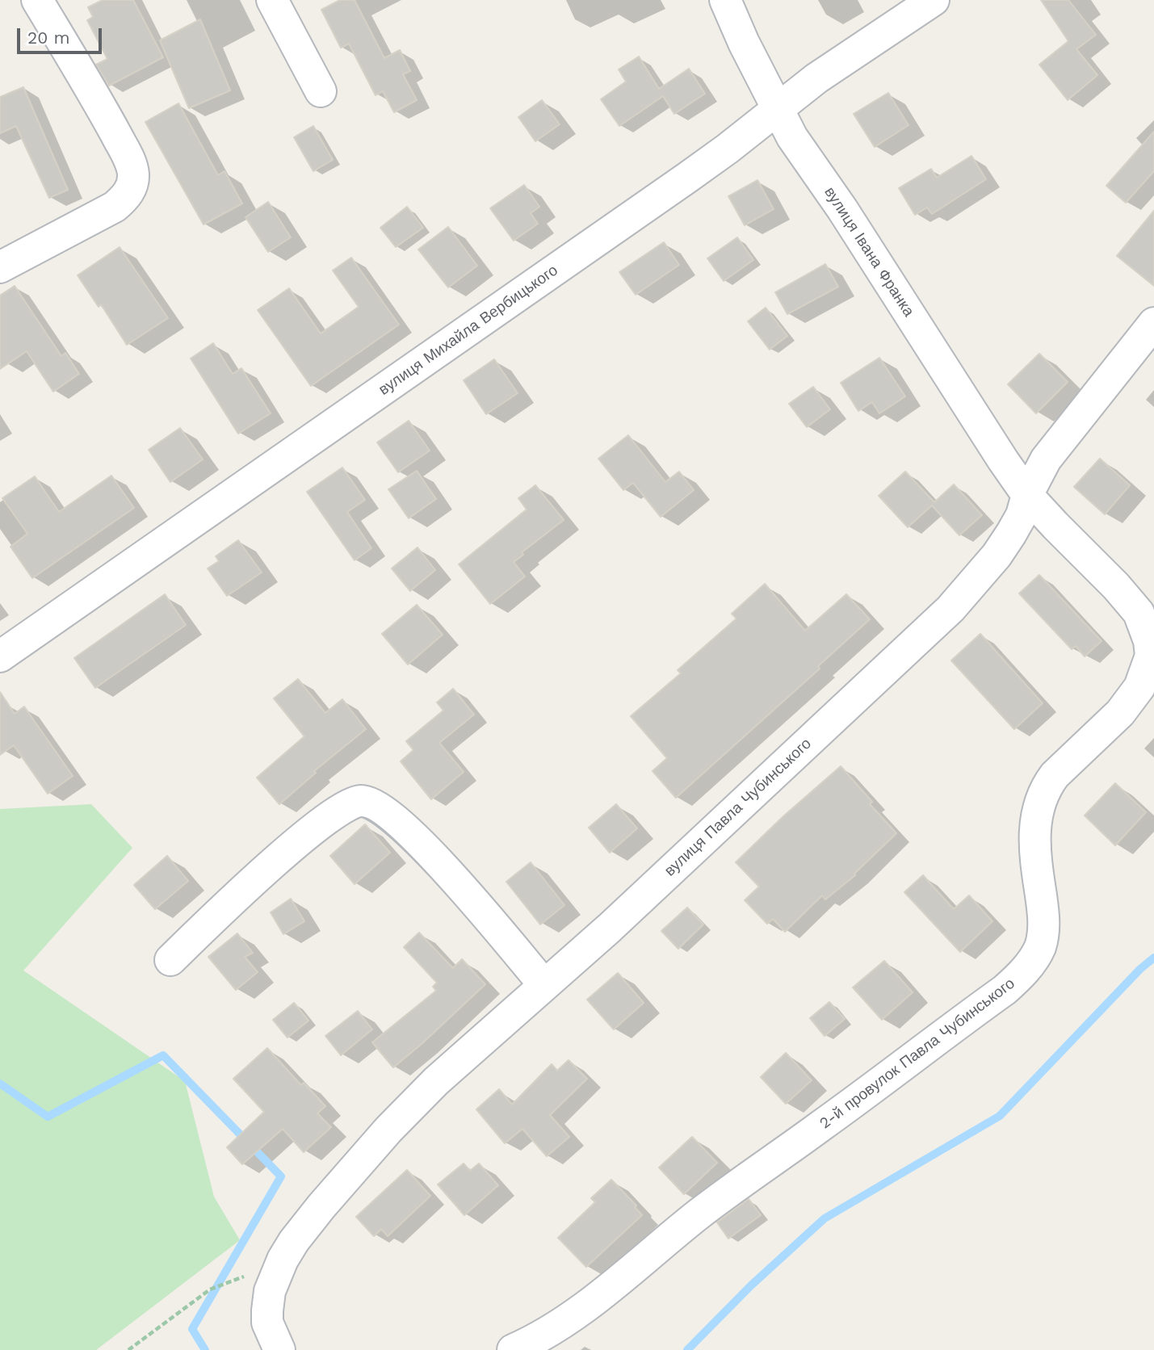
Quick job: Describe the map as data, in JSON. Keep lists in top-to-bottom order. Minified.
{"streets":{"street":["вулиця Івана Франка","вулиця Михайла Вербицького","вулиця Павла Чубинського","2-й провулок Павла Чубинського"]},"crossings":[["вулиця Івана Франка","вулиця Михайла Вербицького"],["вулиця Івана Франка","вулиця Павла Чубинського"],["вулиця Івана Франка","2-й провулок Павла Чубинського"],["вулиця Павла Чубинського","2-й провулок Павла Чубинського"]],"scale_bar":"20 m"}
